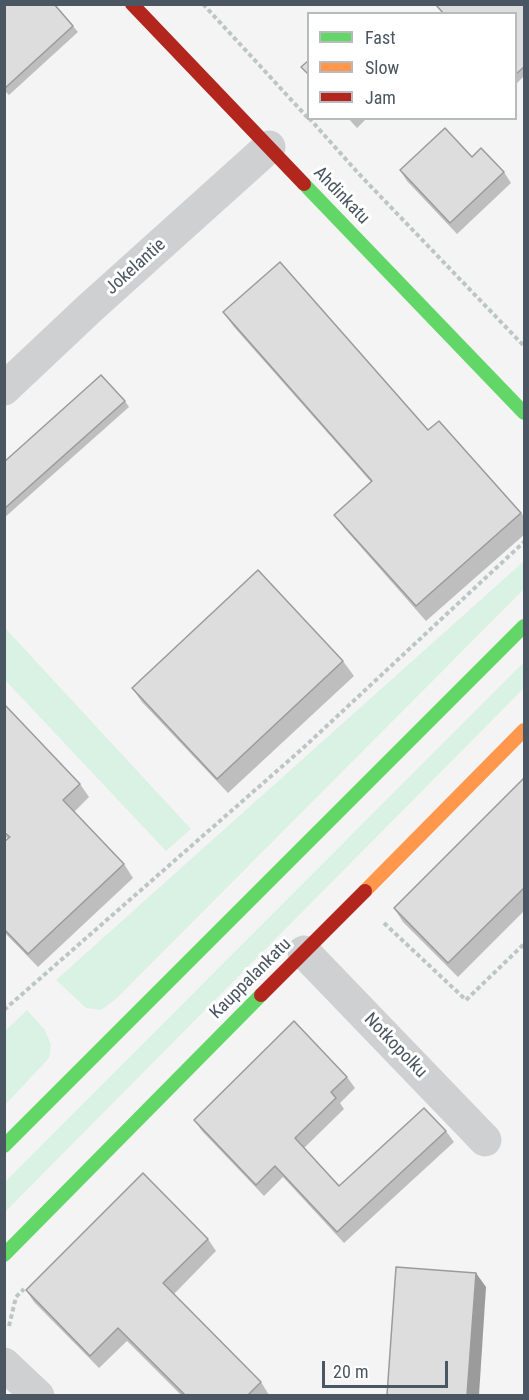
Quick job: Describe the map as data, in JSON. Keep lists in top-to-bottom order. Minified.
{"streets":{"main road":["Ahdinkatu","Kauppalankatu"],"street":["Jokelantie","Notkopolku"]},"crossings":[["Ahdinkatu","Jokelantie"],["Kauppalankatu","Notkopolku"]],"legend":["Fast","Slow","Jam"],"scale_bar":"20 m"}
